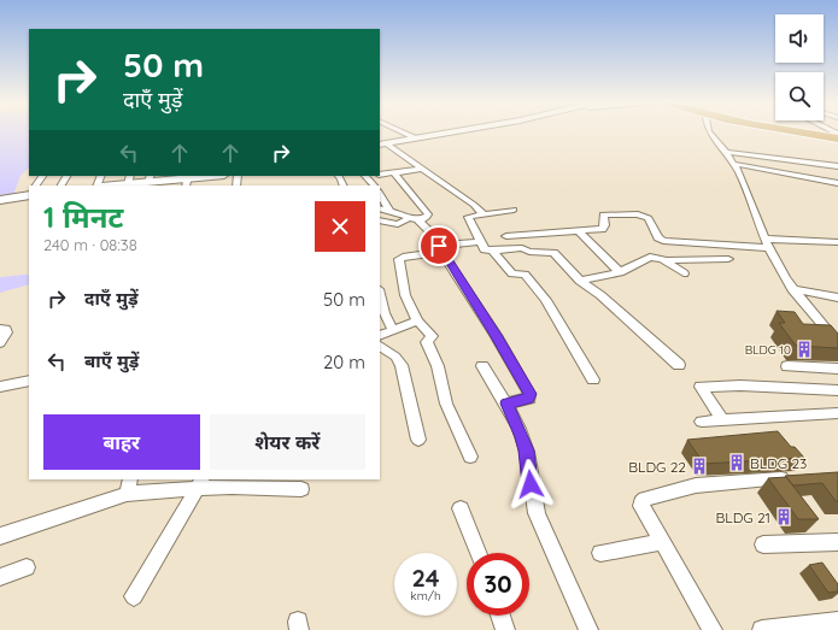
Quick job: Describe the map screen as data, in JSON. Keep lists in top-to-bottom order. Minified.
{"places":{"building":["BLDG 10","BLDG 23","BLDG 22","BLDG 21"]},"page":{"turn":["50 m","दाएँ मुड़ें"],"heading":["1 मिनट","240 m · 08:38"],"list":[{"name":"दाएँ मुड़ें","value":"50 m"},{"name":"बाएँ मुड़ें","value":"20 m"}],"buttons":["बाहर","शेयर करें"],"speed":"24 km/h","limit":"30"}}
